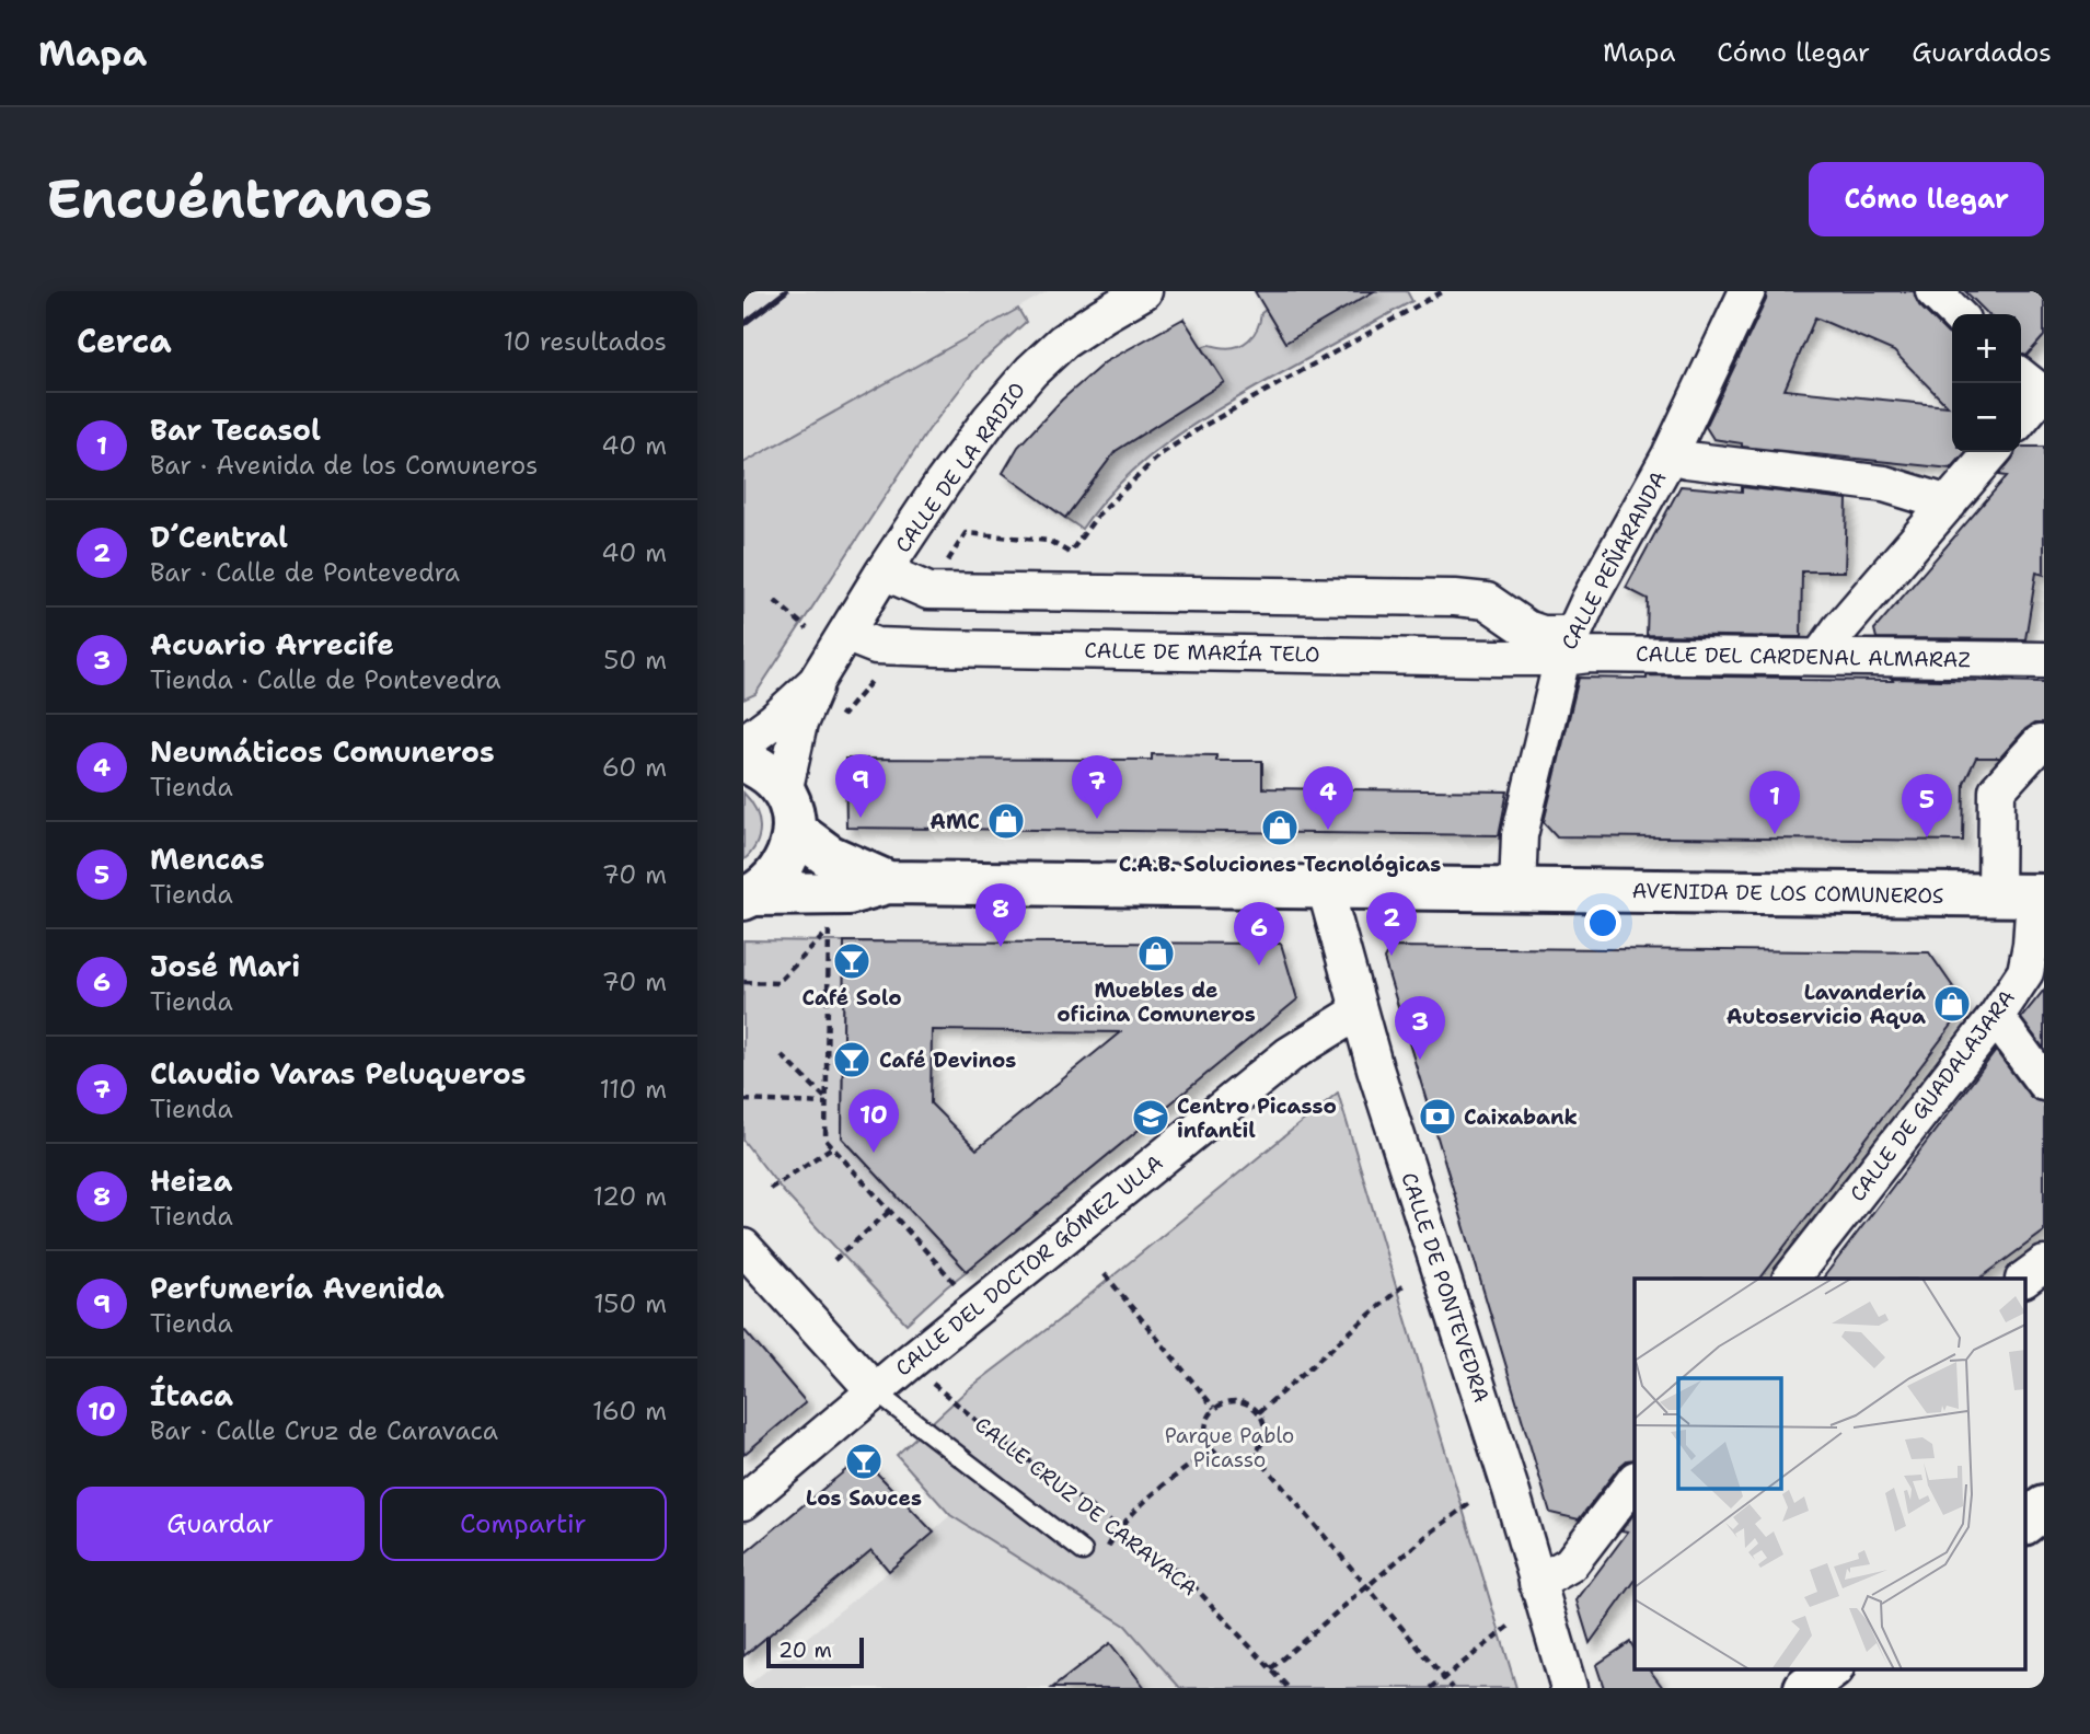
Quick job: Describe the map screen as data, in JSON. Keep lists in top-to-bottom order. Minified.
{"streets":{"main road":["AVENIDA DE LOS COMUNEROS"],"street":["CALLE DE LA RADIO","CALLE PEÑARANDA","CALLE DE MARÍA TELO","CALLE DEL CARDENAL ALMARAZ","CALLE DE GUADALAJARA","CALLE DEL DOCTOR GÓMEZ ULLA","CALLE DE PONTEVEDRA","CALLE CRUZ DE CARAVACA"]},"crossings":[["CALLE DE LA RADIO","CALLE DE MARÍA TELO"],["CALLE DE LA RADIO","AVENIDA DE LOS COMUNEROS"],["CALLE PEÑARANDA","CALLE DE MARÍA TELO"],["CALLE PEÑARANDA","CALLE DEL CARDENAL ALMARAZ"],["CALLE PEÑARANDA","AVENIDA DE LOS COMUNEROS"],["CALLE DE MARÍA TELO","CALLE DEL CARDENAL ALMARAZ"],["AVENIDA DE LOS COMUNEROS","CALLE DE GUADALAJARA"],["AVENIDA DE LOS COMUNEROS","CALLE DE PONTEVEDRA"],["CALLE DEL DOCTOR GÓMEZ ULLA","CALLE DE PONTEVEDRA"],["CALLE DEL DOCTOR GÓMEZ ULLA","CALLE CRUZ DE CARAVACA"]],"parks":["Parque Pablo Picasso"],"places":{"shop":["AMC","C.A.B. Soluciones Tecnológicas","Muebles de oficina Comuneros","Lavandería Autoservicio Aqua"],"bar":["Café Solo","Café Devinos","Los Sauces"],"bank":["Caixabank"],"school or university":["Centro Picasso infantil"]},"scale_bar":"20 m","page":{"header":"Mapa","nav":["Mapa","Cómo llegar","Guardados"],"buttons":["Cómo llegar",["Guardar","Compartir"]],"title":"Encuéntranos","heading":["Cerca","10 resultados"],"map_buttons":["+","−"],"list":[{"mark":"1","name":"Bar Tecasol","note":"Bar · Avenida de los Comuneros","value":"40 m"},{"mark":"2","name":"D´Central","note":"Bar · Calle de Pontevedra","value":"40 m"},{"mark":"3","name":"Acuario Arrecife","note":"Tienda · Calle de Pontevedra","value":"50 m"},{"mark":"4","name":"Neumáticos Comuneros","note":"Tienda","value":"60 m"},{"mark":"5","name":"Mencas","note":"Tienda","value":"70 m"},{"mark":"6","name":"José Mari","note":"Tienda","value":"70 m"},{"mark":"7","name":"Claudio Varas Peluqueros","note":"Tienda","value":"110 m"},{"mark":"8","name":"Heiza","note":"Tienda","value":"120 m"},{"mark":"9","name":"Perfumería Avenida","note":"Tienda","value":"150 m"},{"mark":"10","name":"Ítaca","note":"Bar · Calle Cruz de Caravaca","value":"160 m"}],"pins":["9","7","4","1","5","8","2","6","3","10"],"scale":"20 m"}}
